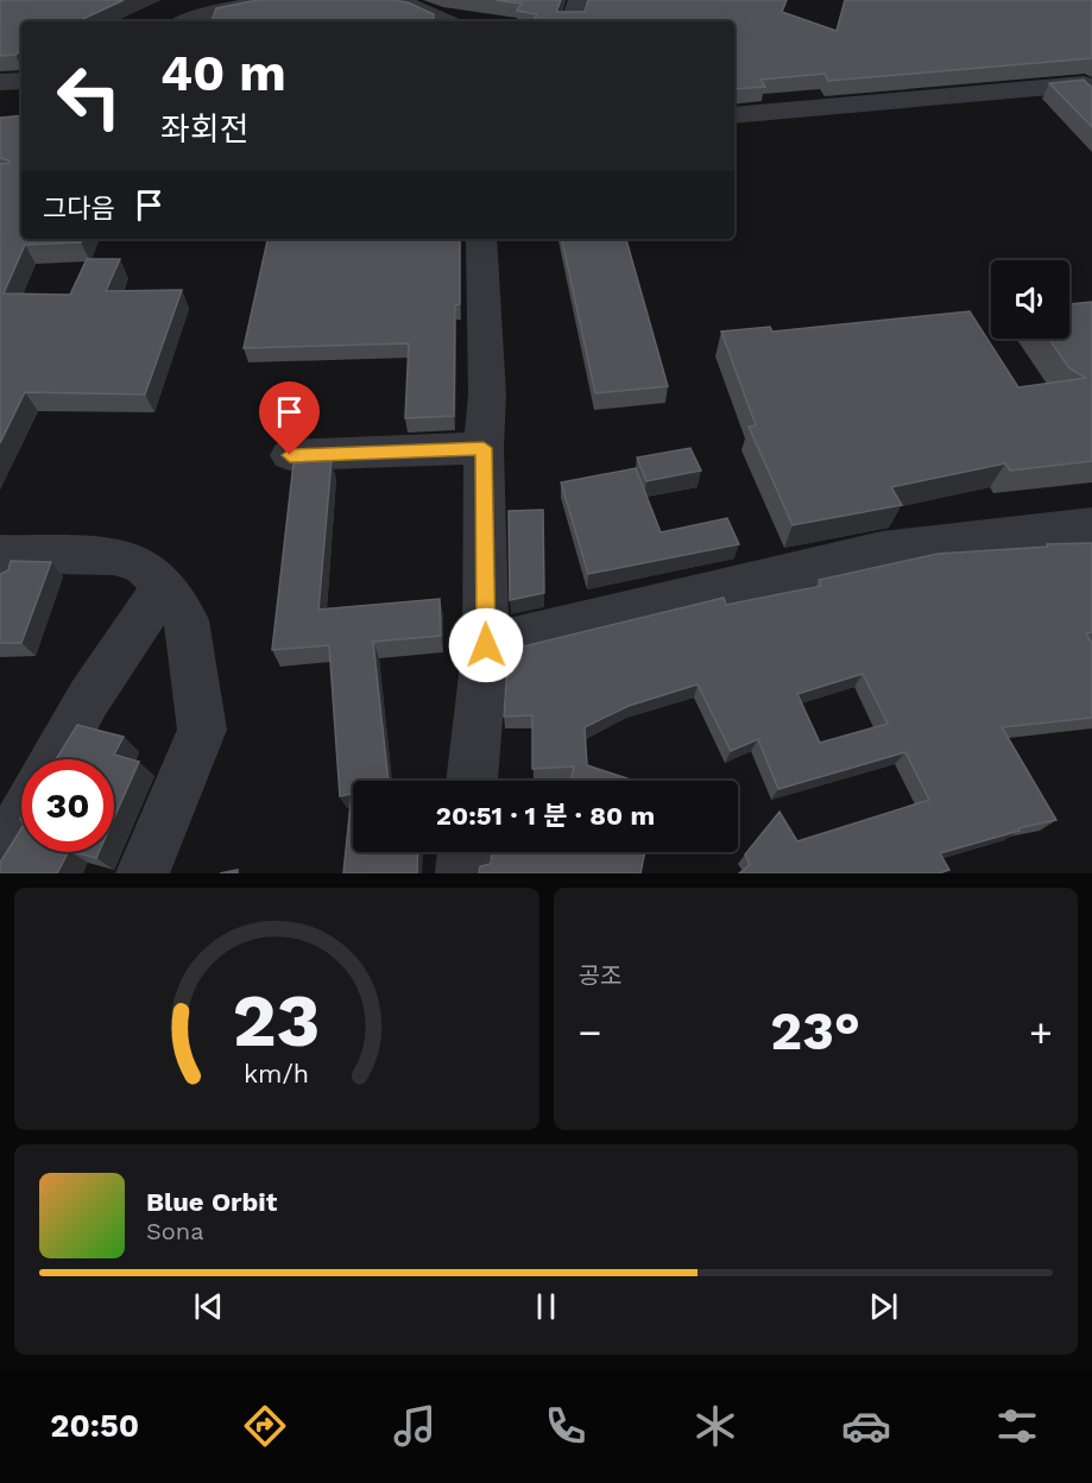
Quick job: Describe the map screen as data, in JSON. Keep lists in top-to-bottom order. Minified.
{"page":{"turn":["40 m","좌회전"],"then":"그다음","limit":"30","trip":"20:51 · 1 분 · 80 m","tile":"공조","heat":["−","23°","+"],"song":["Blue Orbit","Sona"],"tabs":"20:50","gauge":["23","km/h"]}}
